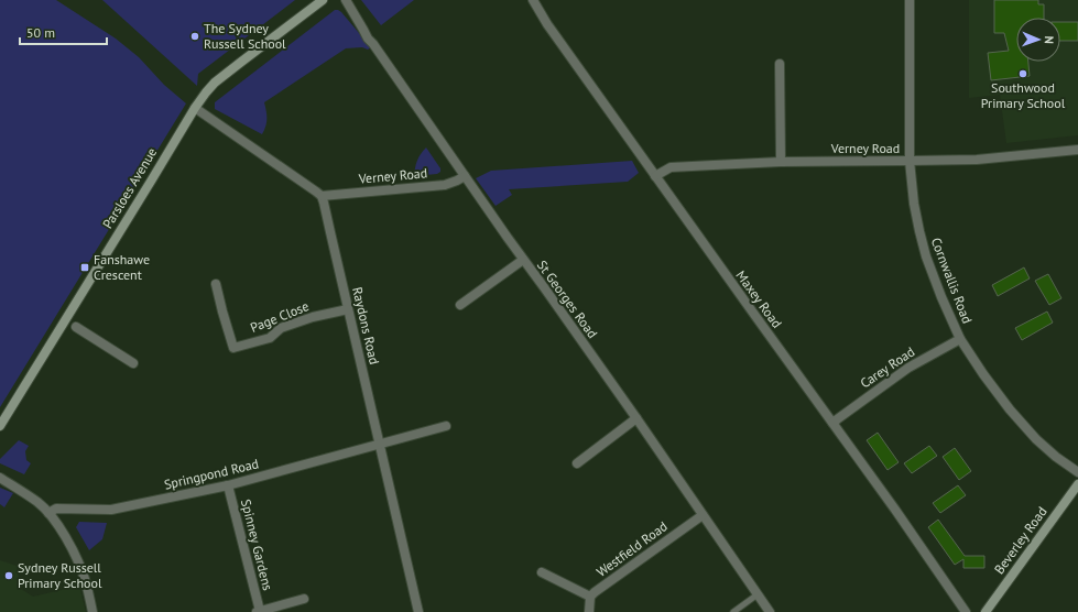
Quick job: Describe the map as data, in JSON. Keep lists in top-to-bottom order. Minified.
{"streets":{"street":["Verney Road","Parsloes Avenue","Cornwallis Road","St Georges Road","Maxey Road","Page Close","Raydons Road","Carey Road","Springpond Road","Beverley Road","Spinney Gardens","Westfield Road"]},"crossings":[["Verney Road","Cornwallis Road"],["Verney Road","St Georges Road"],["Verney Road","Maxey Road"],["Verney Road","Raydons Road"],["Cornwallis Road","Carey Road"],["St Georges Road","Westfield Road"],["Maxey Road","Carey Road"],["Page Close","Raydons Road"],["Raydons Road","Springpond Road"],["Springpond Road","Spinney Gardens"]],"places":{"other":["The Sydney Russell School","Southwood Primary School","Sydney Russell Primary School"],"transit":["Fanshawe Crescent"]},"scale_bar":"50 m","north":"right"}
